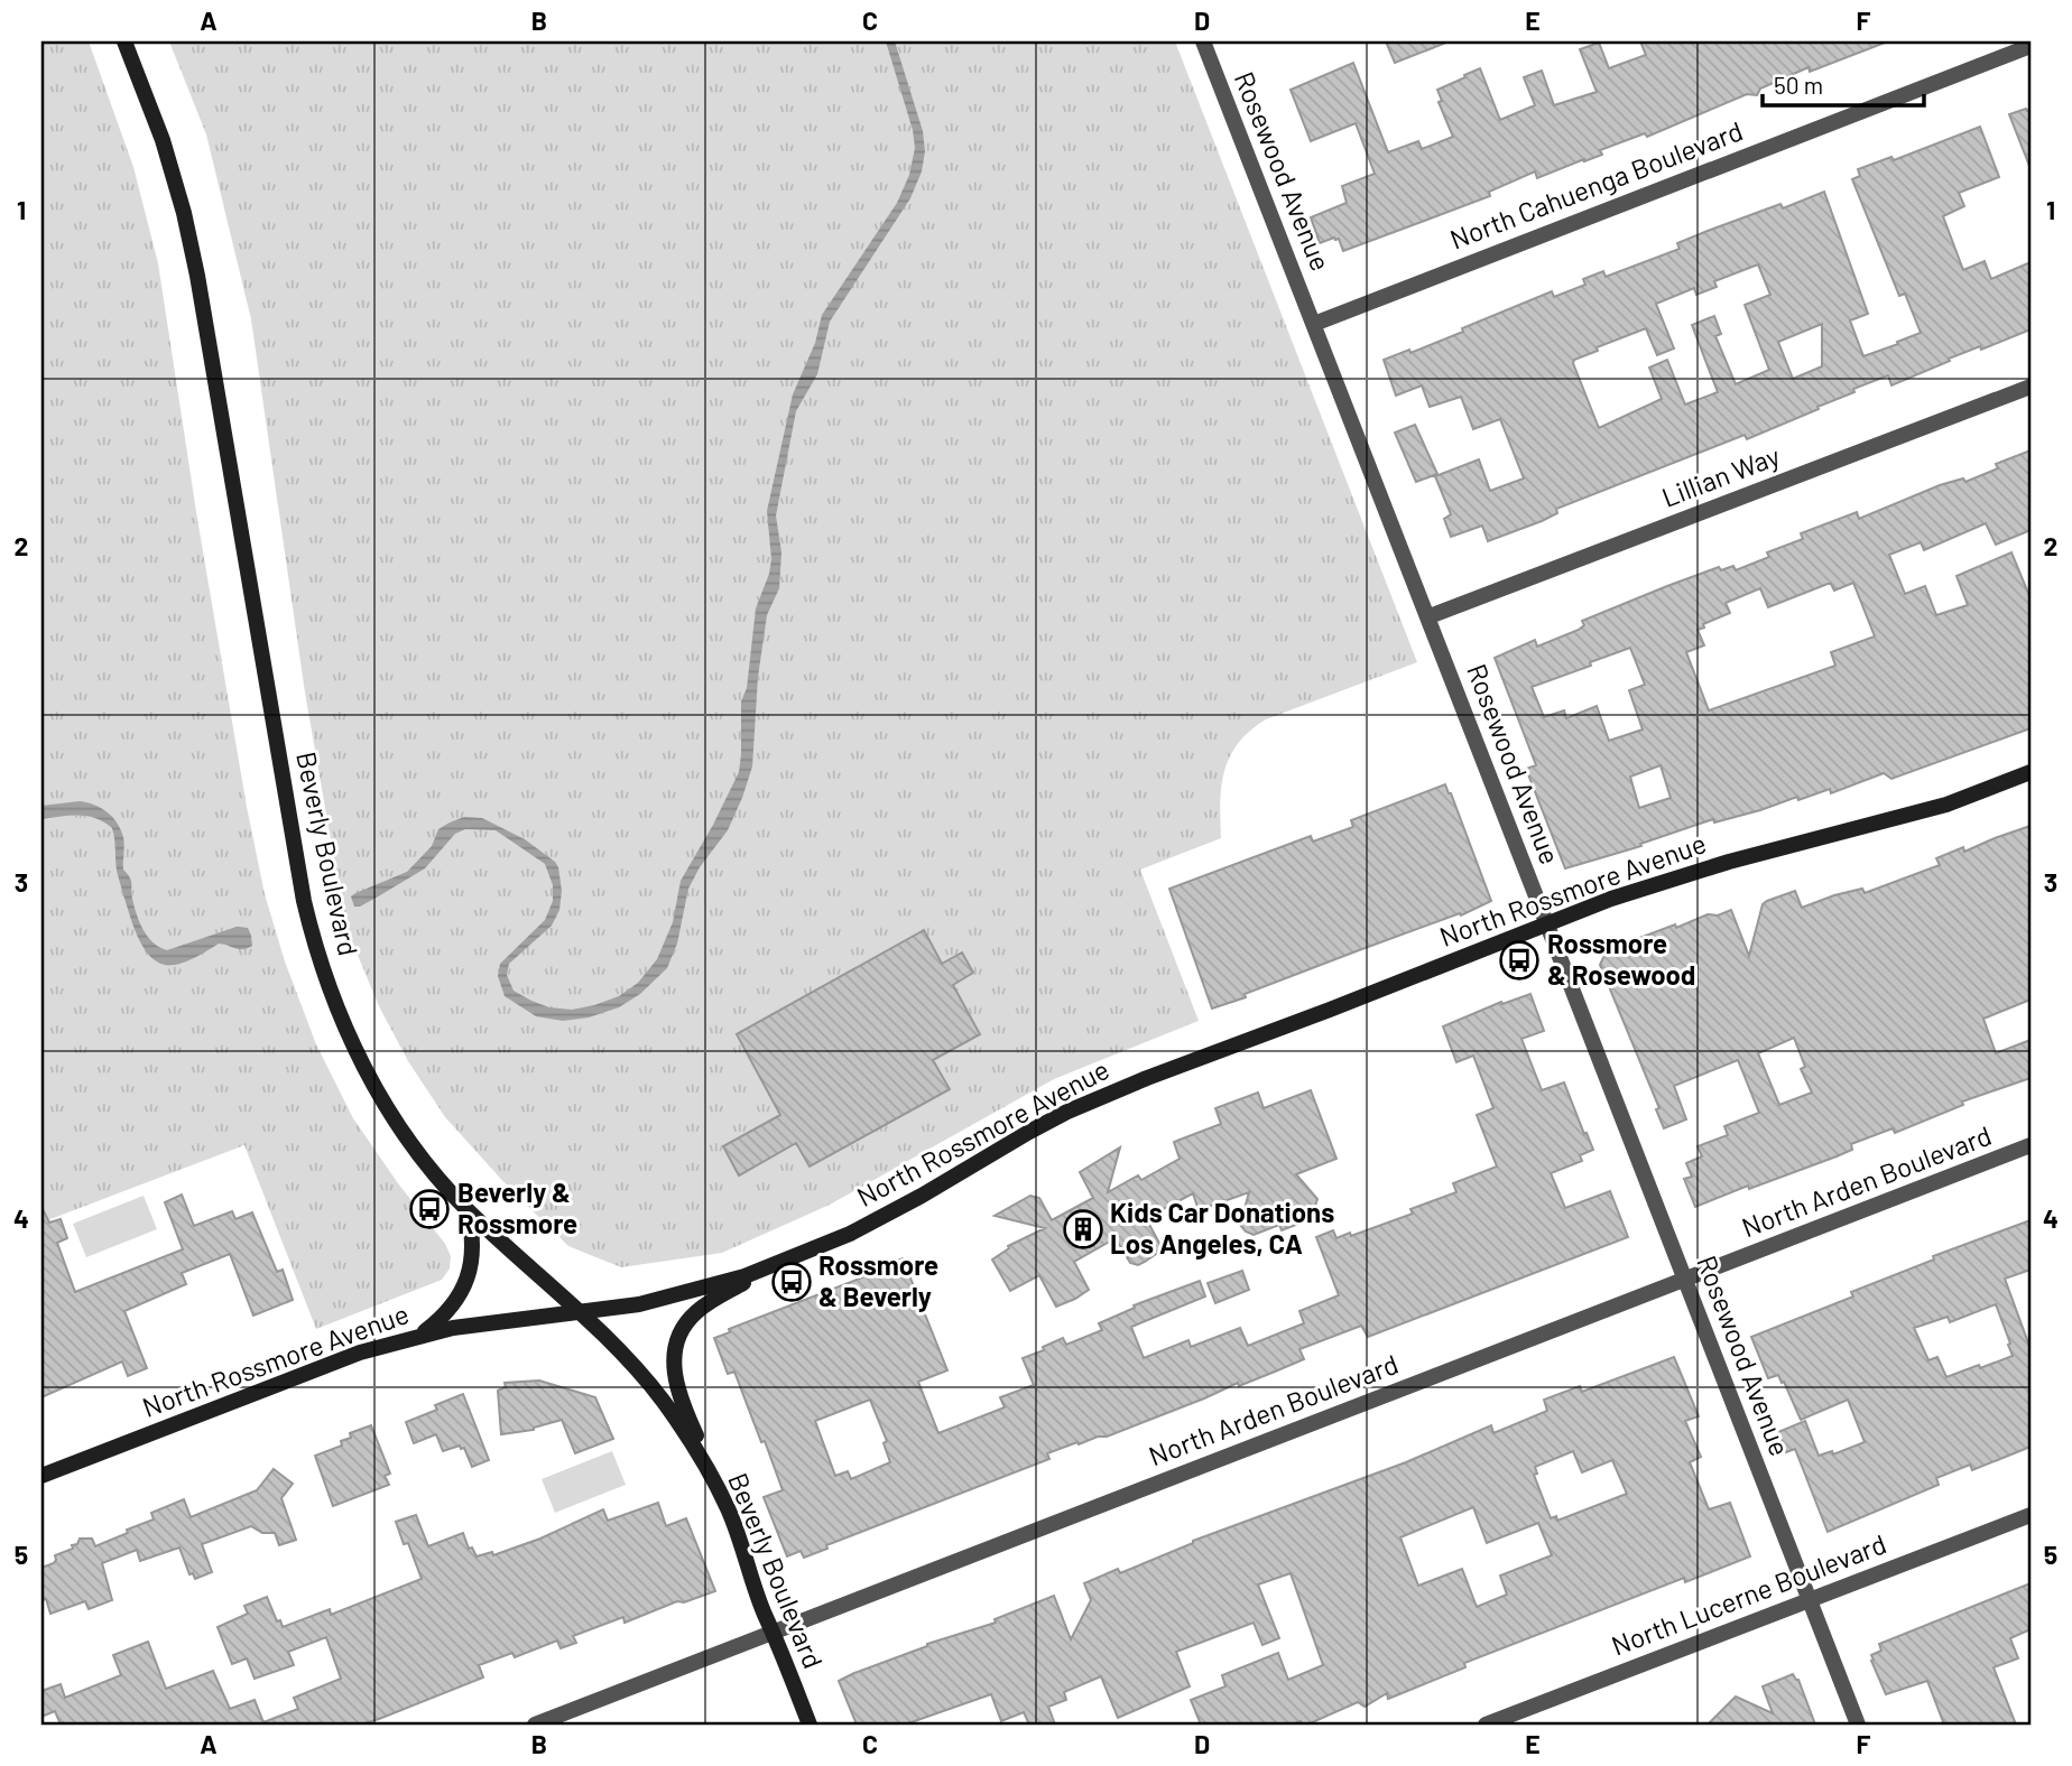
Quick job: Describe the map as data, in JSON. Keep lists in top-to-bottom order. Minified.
{"streets":{"main road":["Beverly Boulevard","North Rossmore Avenue"],"street":["Rosewood Avenue","North Cahuenga Boulevard","Lillian Way","North Arden Boulevard","North Lucerne Boulevard"]},"crossings":[["Rosewood Avenue","North Cahuenga Boulevard"],["Rosewood Avenue","Lillian Way"],["Rosewood Avenue","North Rossmore Avenue"],["Rosewood Avenue","North Arden Boulevard"],["Rosewood Avenue","North Lucerne Boulevard"],["Beverly Boulevard","North Rossmore Avenue"],["Beverly Boulevard","North Arden Boulevard"]],"places":{"bus stop":["Rossmore & Rosewood","Beverly & Rossmore","Rossmore & Beverly"],"building":["Kids Car Donations Los Angeles, CA"]},"scale_bar":"50 m","grid":{"columns":["A","B","C","D","E","F"],"rows":["1","2","3","4","5"]}}
